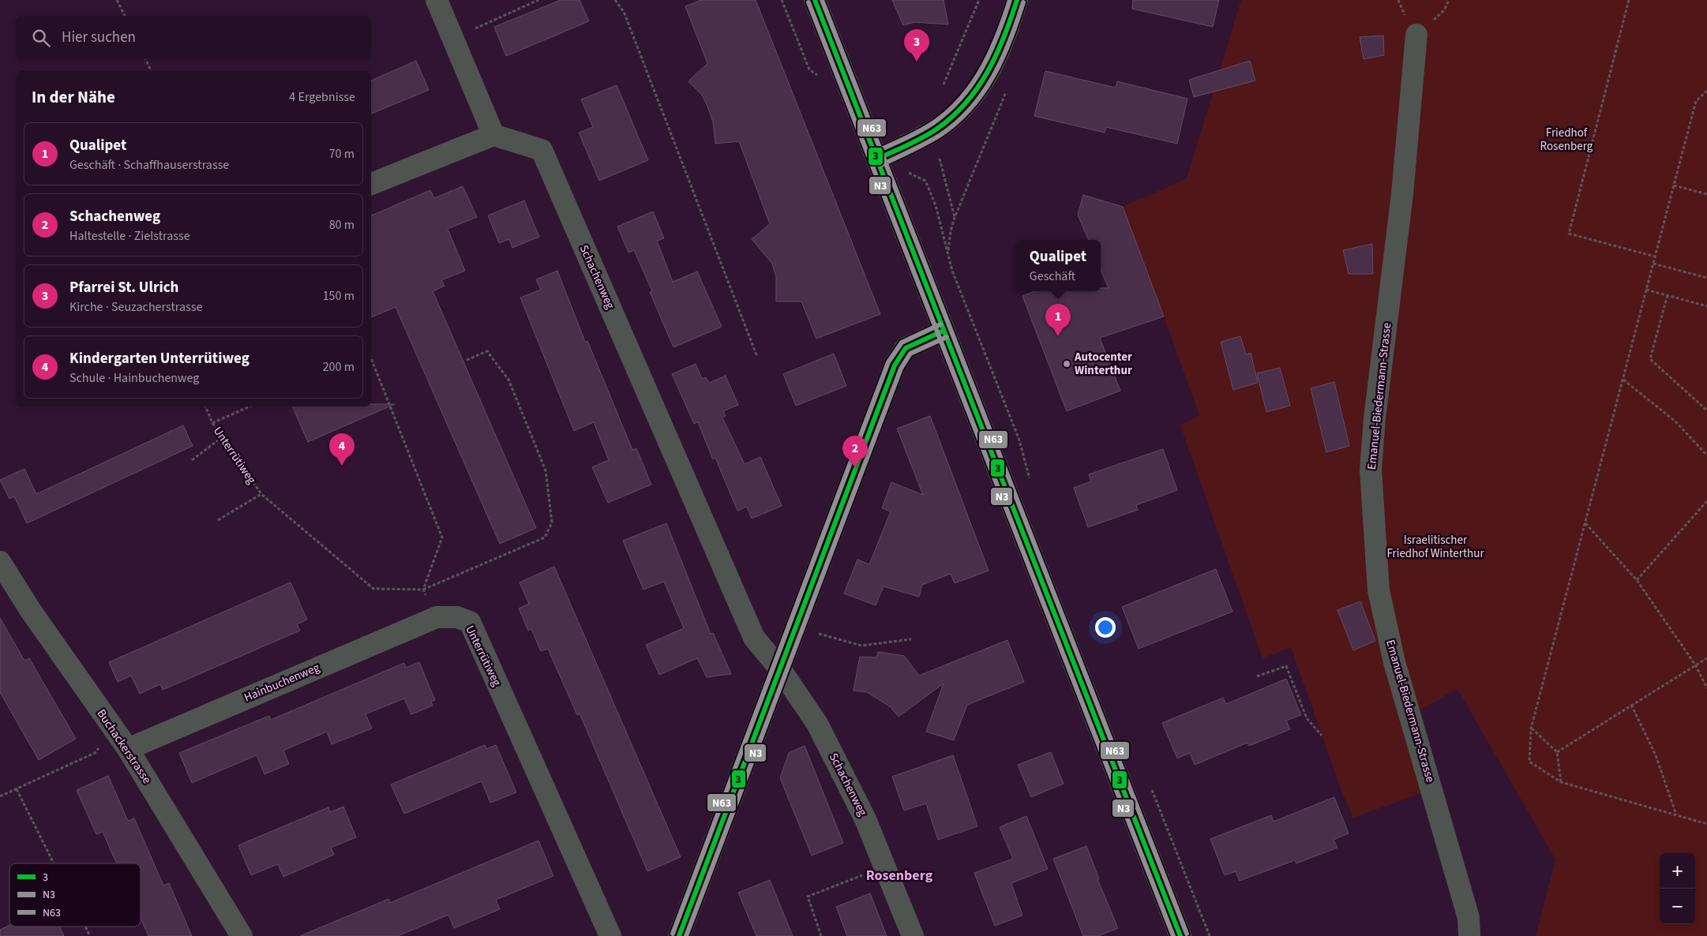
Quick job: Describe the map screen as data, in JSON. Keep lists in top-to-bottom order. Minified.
{"streets":{"street":["Schachenweg","Emanuel-Biedermann-Strasse","Unterrütiweg","Hainbuchenweg","Buchackerstrasse"]},"crossings":[["Unterrütiweg","Hainbuchenweg"],["Hainbuchenweg","Buchackerstrasse"]],"districts":["Rosenberg"],"parks":["Friedhof Rosenberg","Israelitischer Friedhof Winterthur"],"places":["Autocenter Winterthur"],"lines":["transit line 3","transit line N63","transit line N3"],"legend":["3","N3","N63"],"page":{"search":"Hier suchen","pins":["3","1","4","2"],"heading":["In der Nähe","4 Ergebnisse"],"list":[{"mark":"1","name":"Qualipet","note":"Geschäft · Schaffhauserstrasse","value":"70 m"},{"mark":"2","name":"Schachenweg","note":"Haltestelle · Zielstrasse","value":"80 m"},{"mark":"3","name":"Pfarrei St. Ulrich","note":"Kirche · Seuzacherstrasse","value":"150 m"},{"mark":"4","name":"Kindergarten Unterrütiweg","note":"Schule · Hainbuchenweg","value":"200 m"}],"popup":["Qualipet","Geschäft"],"map_buttons":["+","−"]}}
